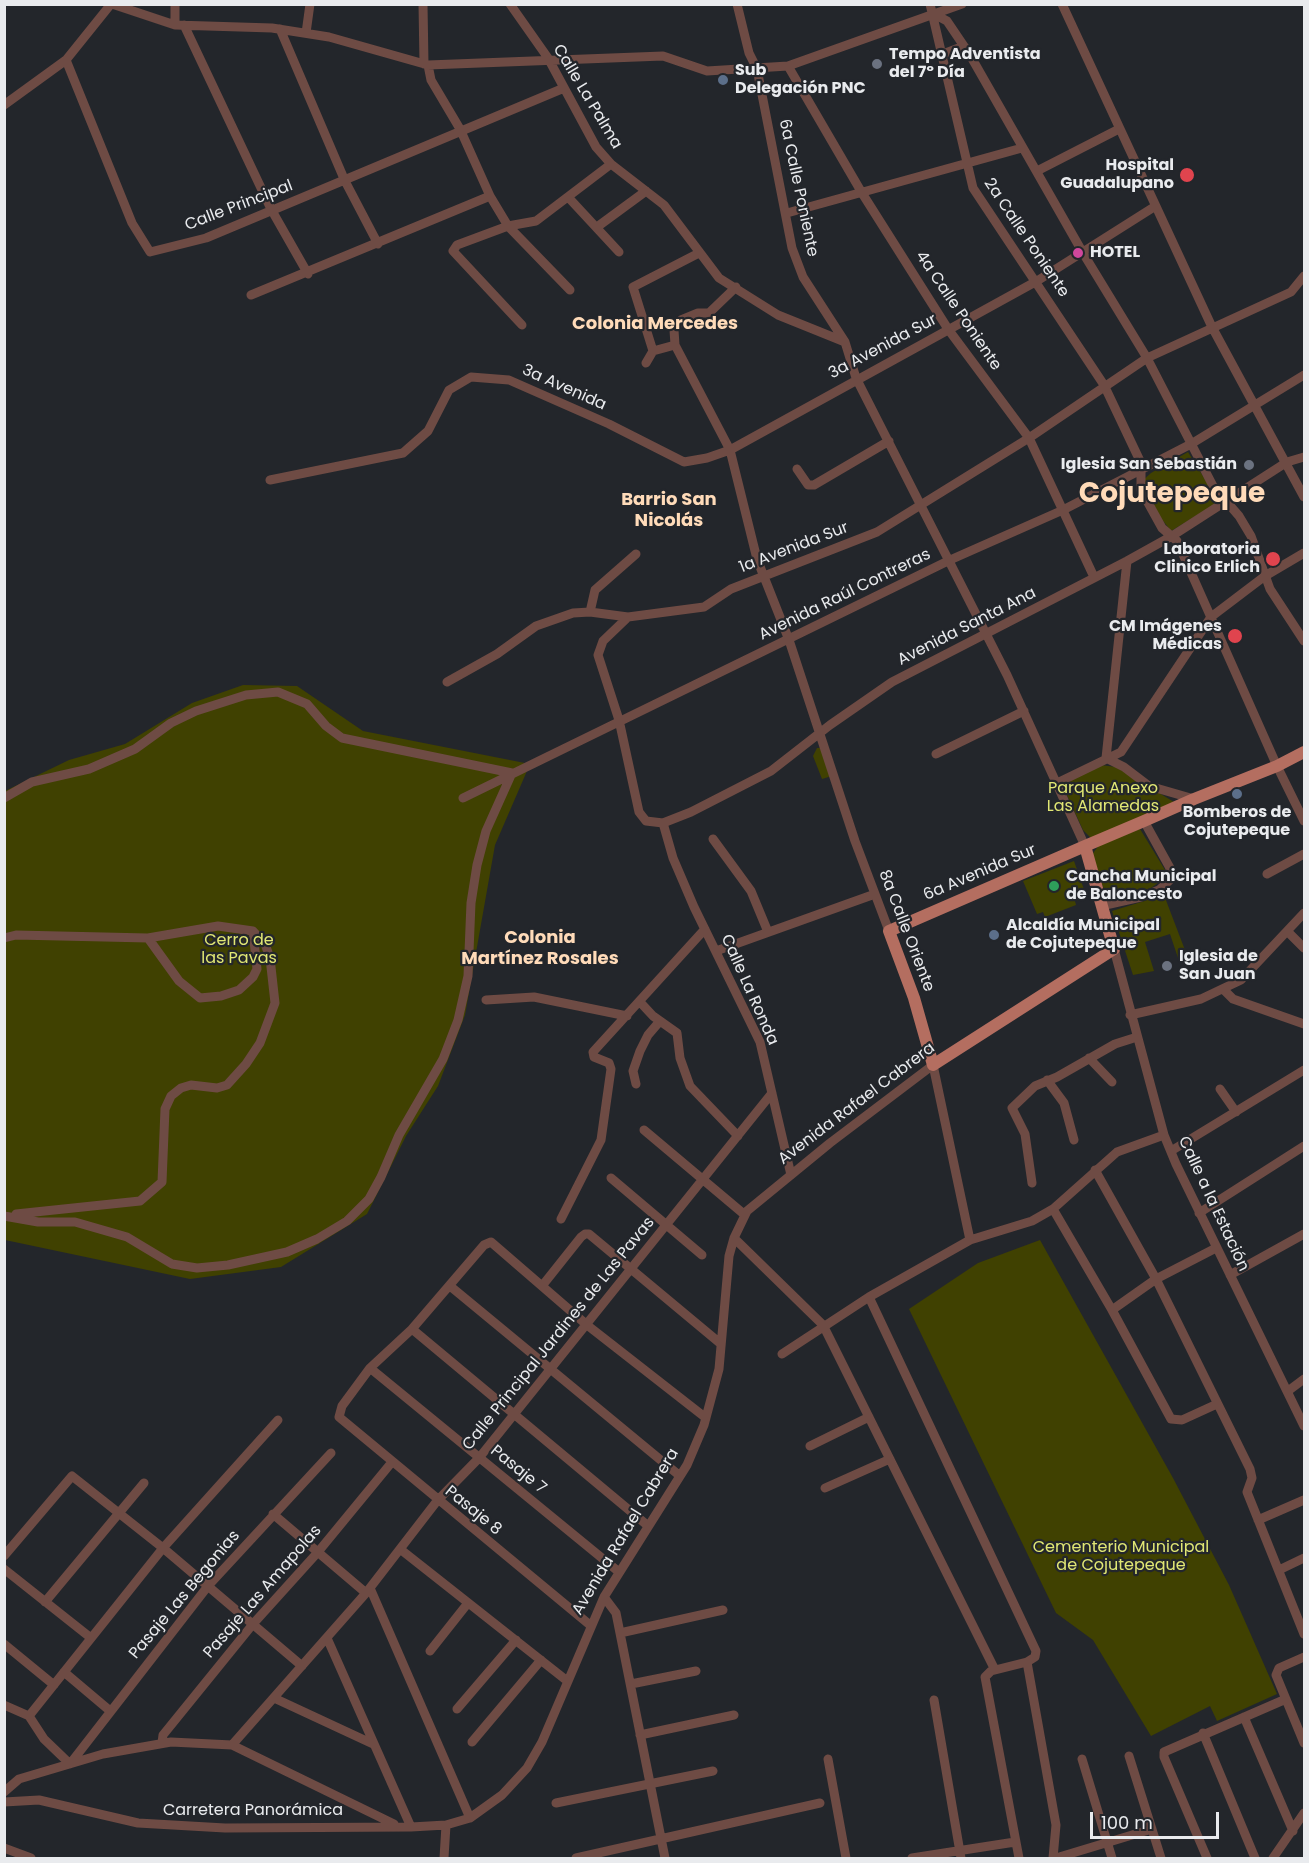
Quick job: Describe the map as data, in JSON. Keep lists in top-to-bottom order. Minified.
{"streets":{"main road":["6a Avenida Sur","8a Calle Oriente","Avenida Rafael Cabrera"],"street":["Calle La Palma","6a Calle Poniente","Calle Principal","2a Calle Poniente","4a Calle Poniente","3a Avenida Sur","3a Avenida","1a Avenida Sur","Avenida Raúl Contreras","Avenida Santa Ana","Calle La Ronda","Calle a la Estación","Calle Principal Jardines de Las Pavas","Pasaje 7","Pasaje 8","Pasaje Las Amapolas","Pasaje Las Begonias","Carretera Panorámica"]},"crossings":[["Calle La Palma","6a Calle Poniente"],["Calle La Palma","Calle Principal"],["6a Calle Poniente","3a Avenida Sur"],["6a Calle Poniente","1a Avenida Sur"],["6a Calle Poniente","Avenida Raúl Contreras"],["6a Calle Poniente","Avenida Santa Ana"],["6a Calle Poniente","6a Avenida Sur"],["2a Calle Poniente","3a Avenida Sur"],["2a Calle Poniente","1a Avenida Sur"],["2a Calle Poniente","Avenida Raúl Contreras"],["2a Calle Poniente","Avenida Santa Ana"],["2a Calle Poniente","6a Avenida Sur"],["4a Calle Poniente","3a Avenida Sur"],["4a Calle Poniente","1a Avenida Sur"],["4a Calle Poniente","Avenida Raúl Contreras"],["4a Calle Poniente","Avenida Santa Ana"],["3a Avenida Sur","3a Avenida"],["3a Avenida Sur","8a Calle Oriente"],["3a Avenida","8a Calle Oriente"],["1a Avenida Sur","8a Calle Oriente"],["Avenida Raúl Contreras","8a Calle Oriente"],["Avenida Santa Ana","8a Calle Oriente"],["Avenida Santa Ana","Calle La Ronda"],["6a Avenida Sur","8a Calle Oriente"],["8a Calle Oriente","Avenida Rafael Cabrera"],["Calle La Ronda","Avenida Rafael Cabrera"],["Calle La Ronda","Calle Principal Jardines de Las Pavas"],["Avenida Rafael Cabrera","Calle a la Estación"],["Avenida Rafael Cabrera","Pasaje 7"],["Avenida Rafael Cabrera","Pasaje 8"],["Avenida Rafael Cabrera","Carretera Panorámica"],["Calle Principal Jardines de Las Pavas","Pasaje 7"],["Calle Principal Jardines de Las Pavas","Pasaje 8"],["Pasaje 7","Pasaje 8"],["Pasaje 8","Pasaje Las Amapolas"]],"districts":["Colonia Mercedes","Cojutepeque","Barrio San Nicolás","Colonia Martínez Rosales"],"parks":["Parque Anexo Las Alamedas","Cerro de las Pavas","Cementerio Municipal de Cojutepeque"],"places":["Tempo Adventista del 7º Día","Sub Delegación PNC","Hospital Guadalupano","HOTEL","Iglesia San Sebastián","Laboratoria Clinico Erlich","CM Imágenes Médicas","Bomberos de Cojutepeque","Cancha Municipal de Baloncesto","Alcaldía Municipal de Cojutepeque","Iglesia de San Juan"],"scale_bar":"100 m"}
